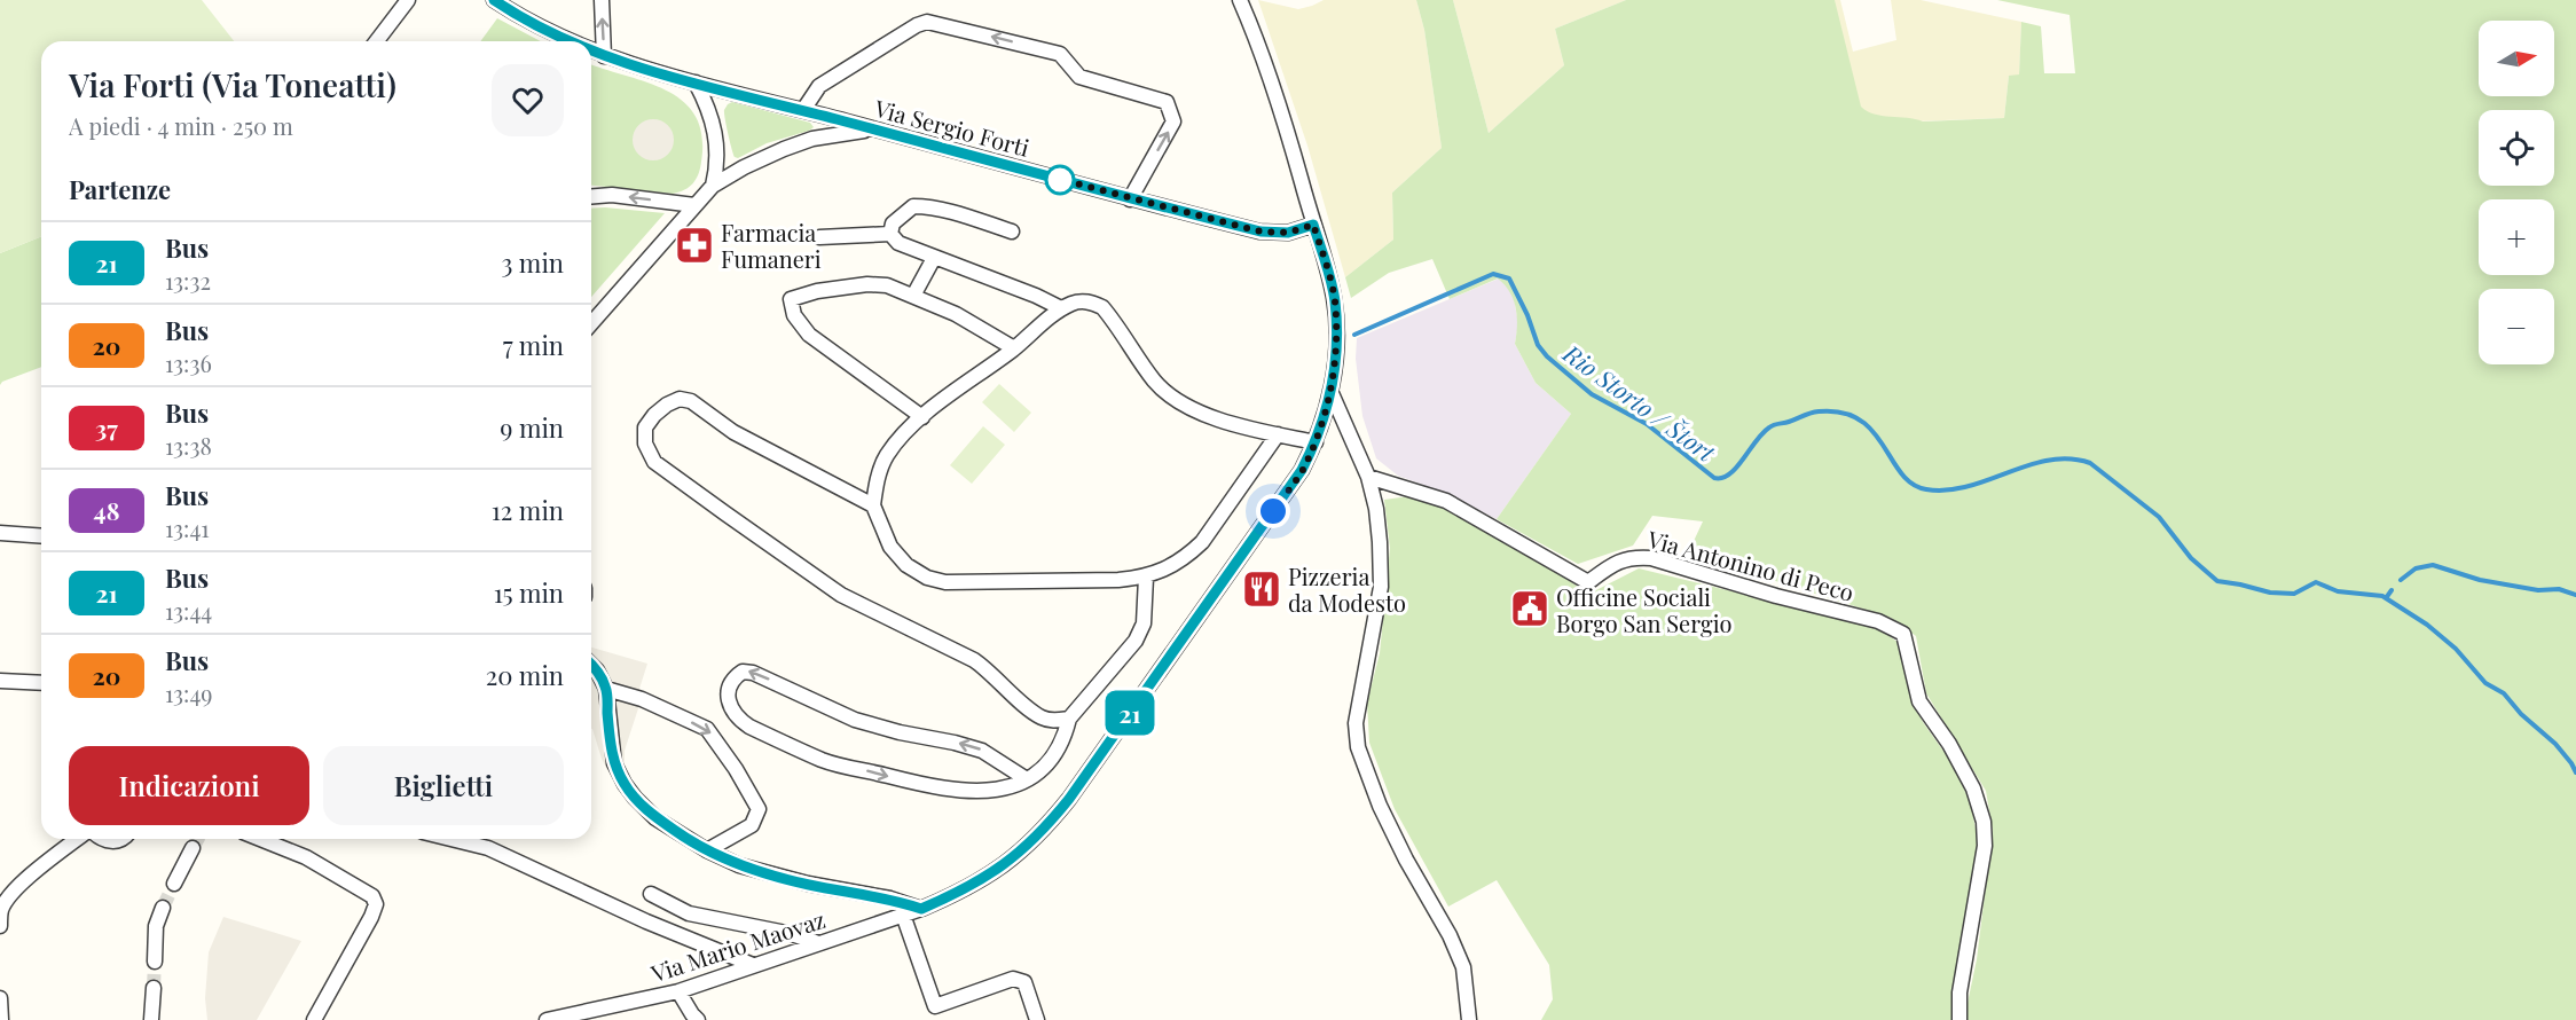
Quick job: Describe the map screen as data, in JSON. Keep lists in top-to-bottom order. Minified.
{"streets":{"street":["Via Sergio Forti","Via Antonino di Peco","Via Mario Maovaz"]},"crossings":[["Via Sergio Forti","Via Mario Maovaz"]],"water":["Rio Storto / Štort"],"places":{"pharmacy":["Farmacia Fumaneri"],"restaurant":["Pizzeria da Modesto"],"public building":["Officine Sociali Borgo San Sergio"]},"lines":["bus line 21"],"north":"right","page":{"on_map":"21","map_buttons":["+","−"],"heading":[["Via Forti (Via Toneatti)","A piedi · 4 min · 250 m"],"Partenze"],"list":[{"mark":"21","name":"Bus","note":"13:32","value":"3 min"},{"mark":"20","name":"Bus","note":"13:36","value":"7 min"},{"mark":"37","name":"Bus","note":"13:38","value":"9 min"},{"mark":"48","name":"Bus","note":"13:41","value":"12 min"},{"mark":"21","name":"Bus","note":"13:44","value":"15 min"},{"mark":"20","name":"Bus","note":"13:49","value":"20 min"}],"buttons":["Indicazioni","Biglietti"]}}
